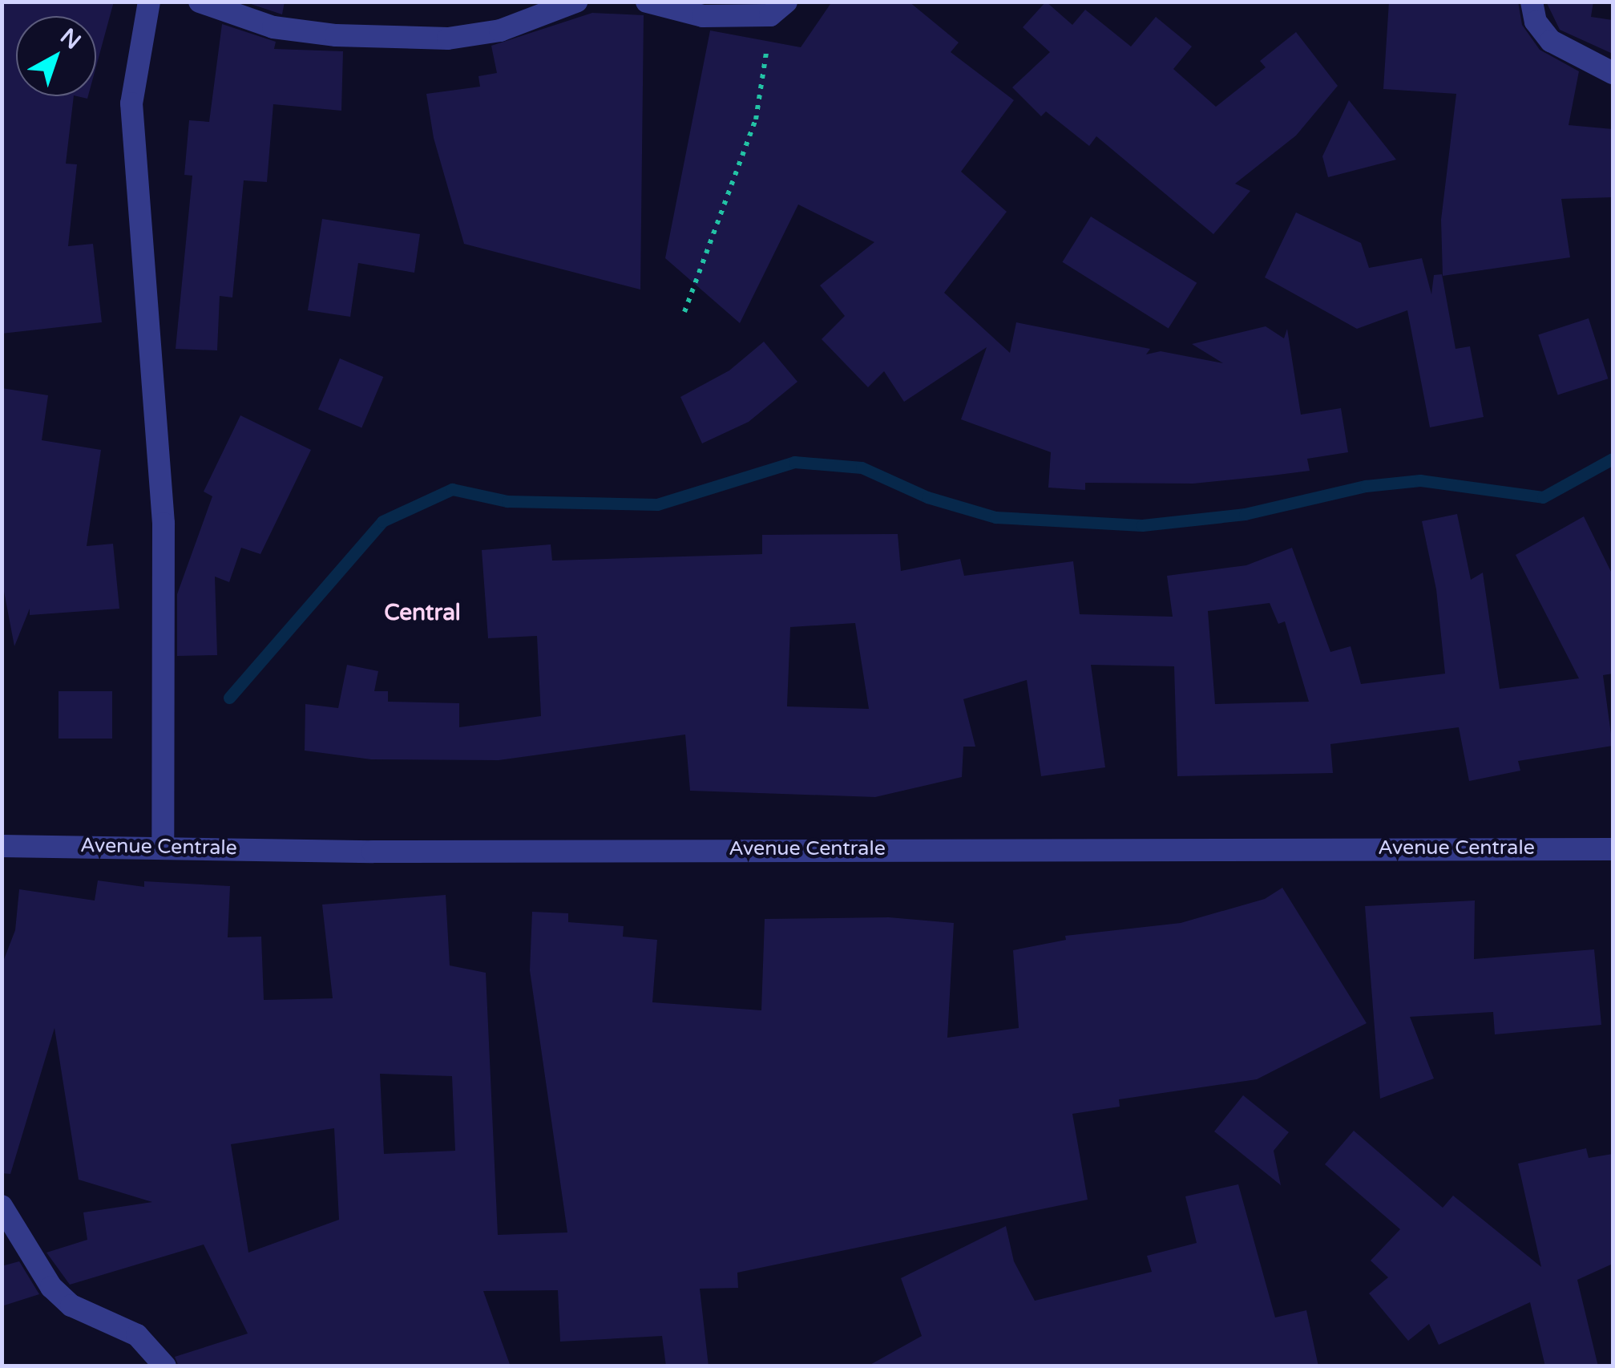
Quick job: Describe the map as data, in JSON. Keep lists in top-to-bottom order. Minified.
{"streets":{"street":["Avenue Centrale"]},"districts":["Central"],"north":"top right"}
